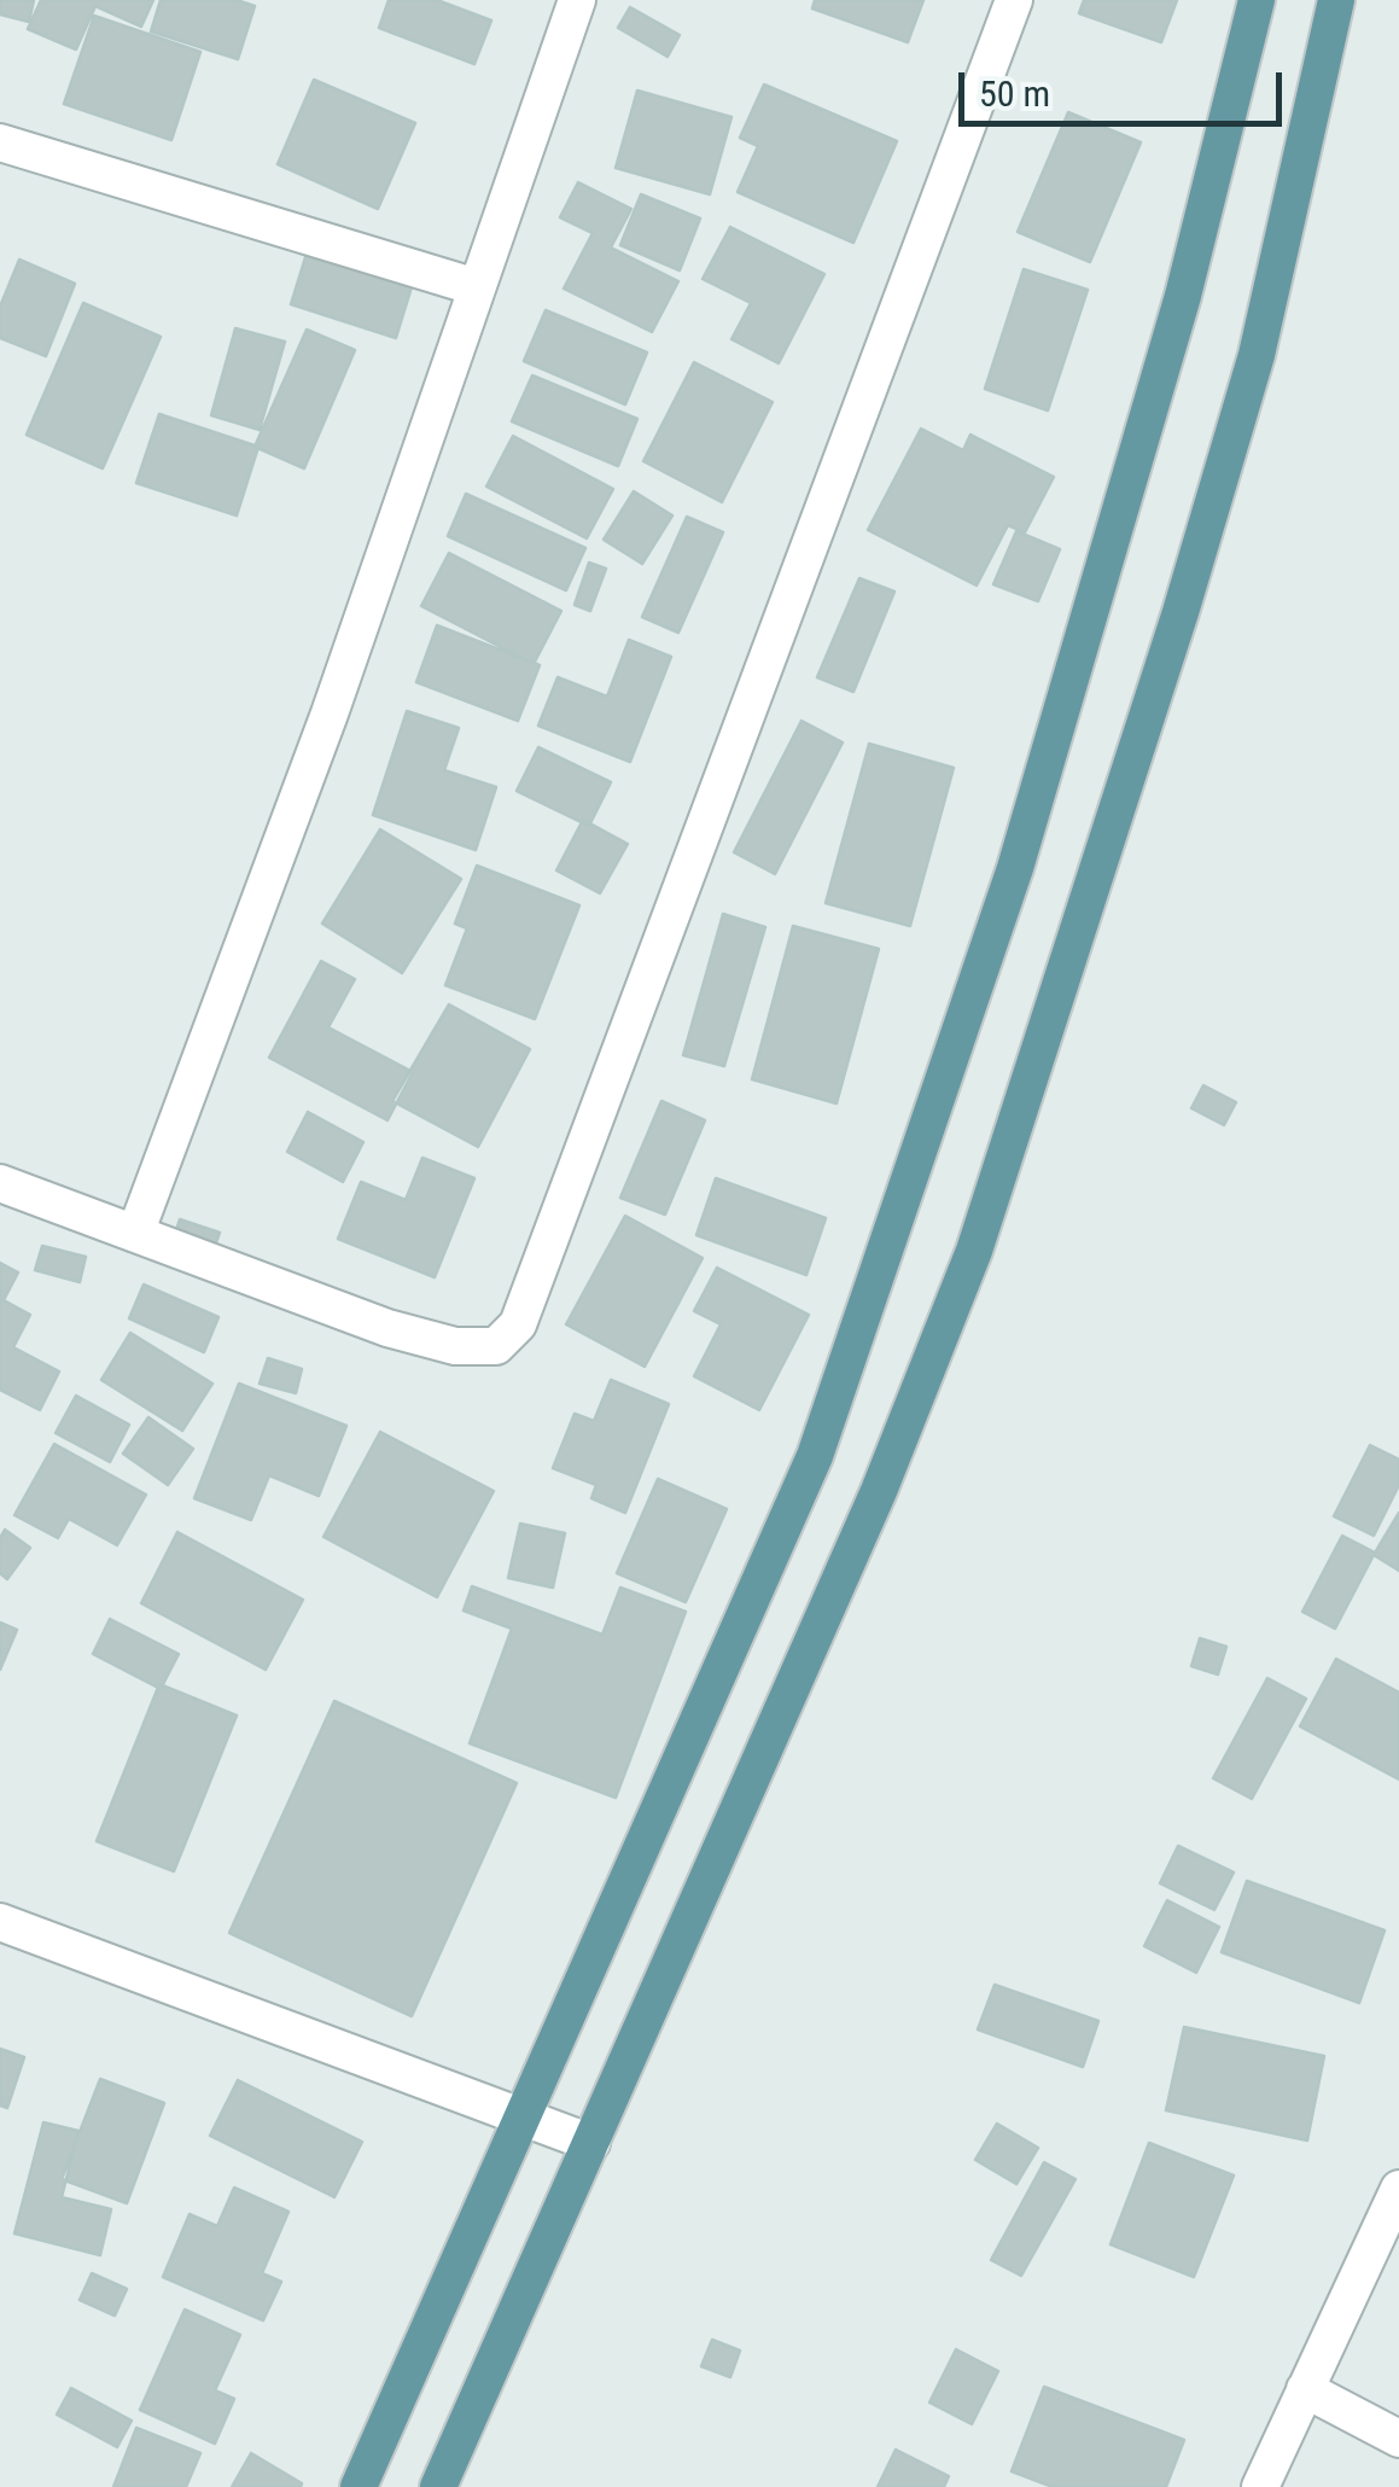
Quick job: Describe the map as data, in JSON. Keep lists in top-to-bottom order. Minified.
{"scale_bar":"50 m"}
